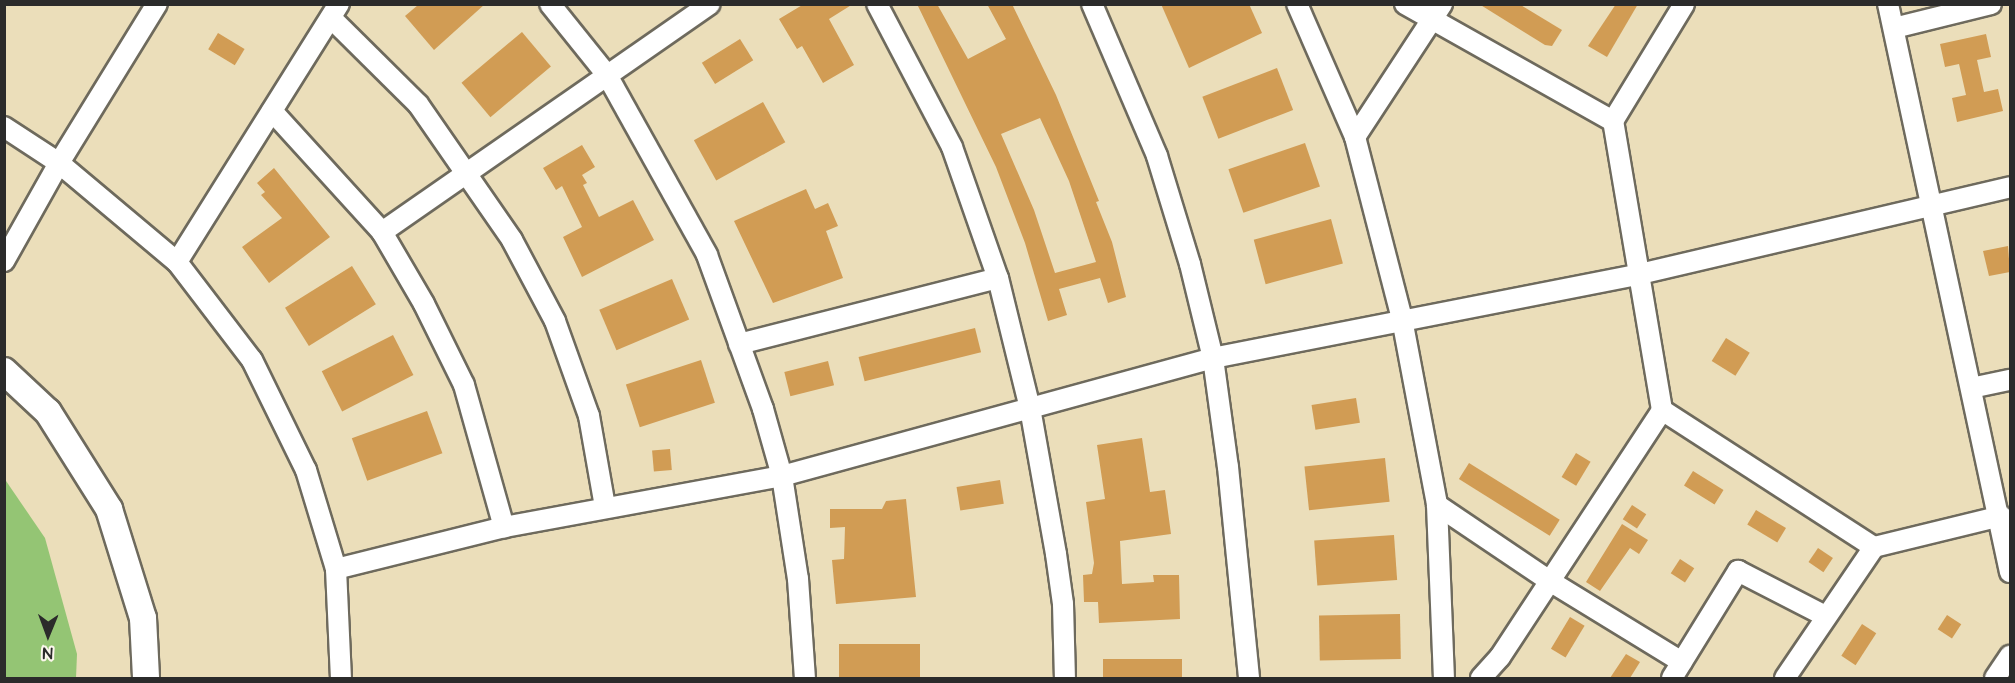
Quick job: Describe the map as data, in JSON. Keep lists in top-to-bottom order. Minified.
{"north":"bottom"}
